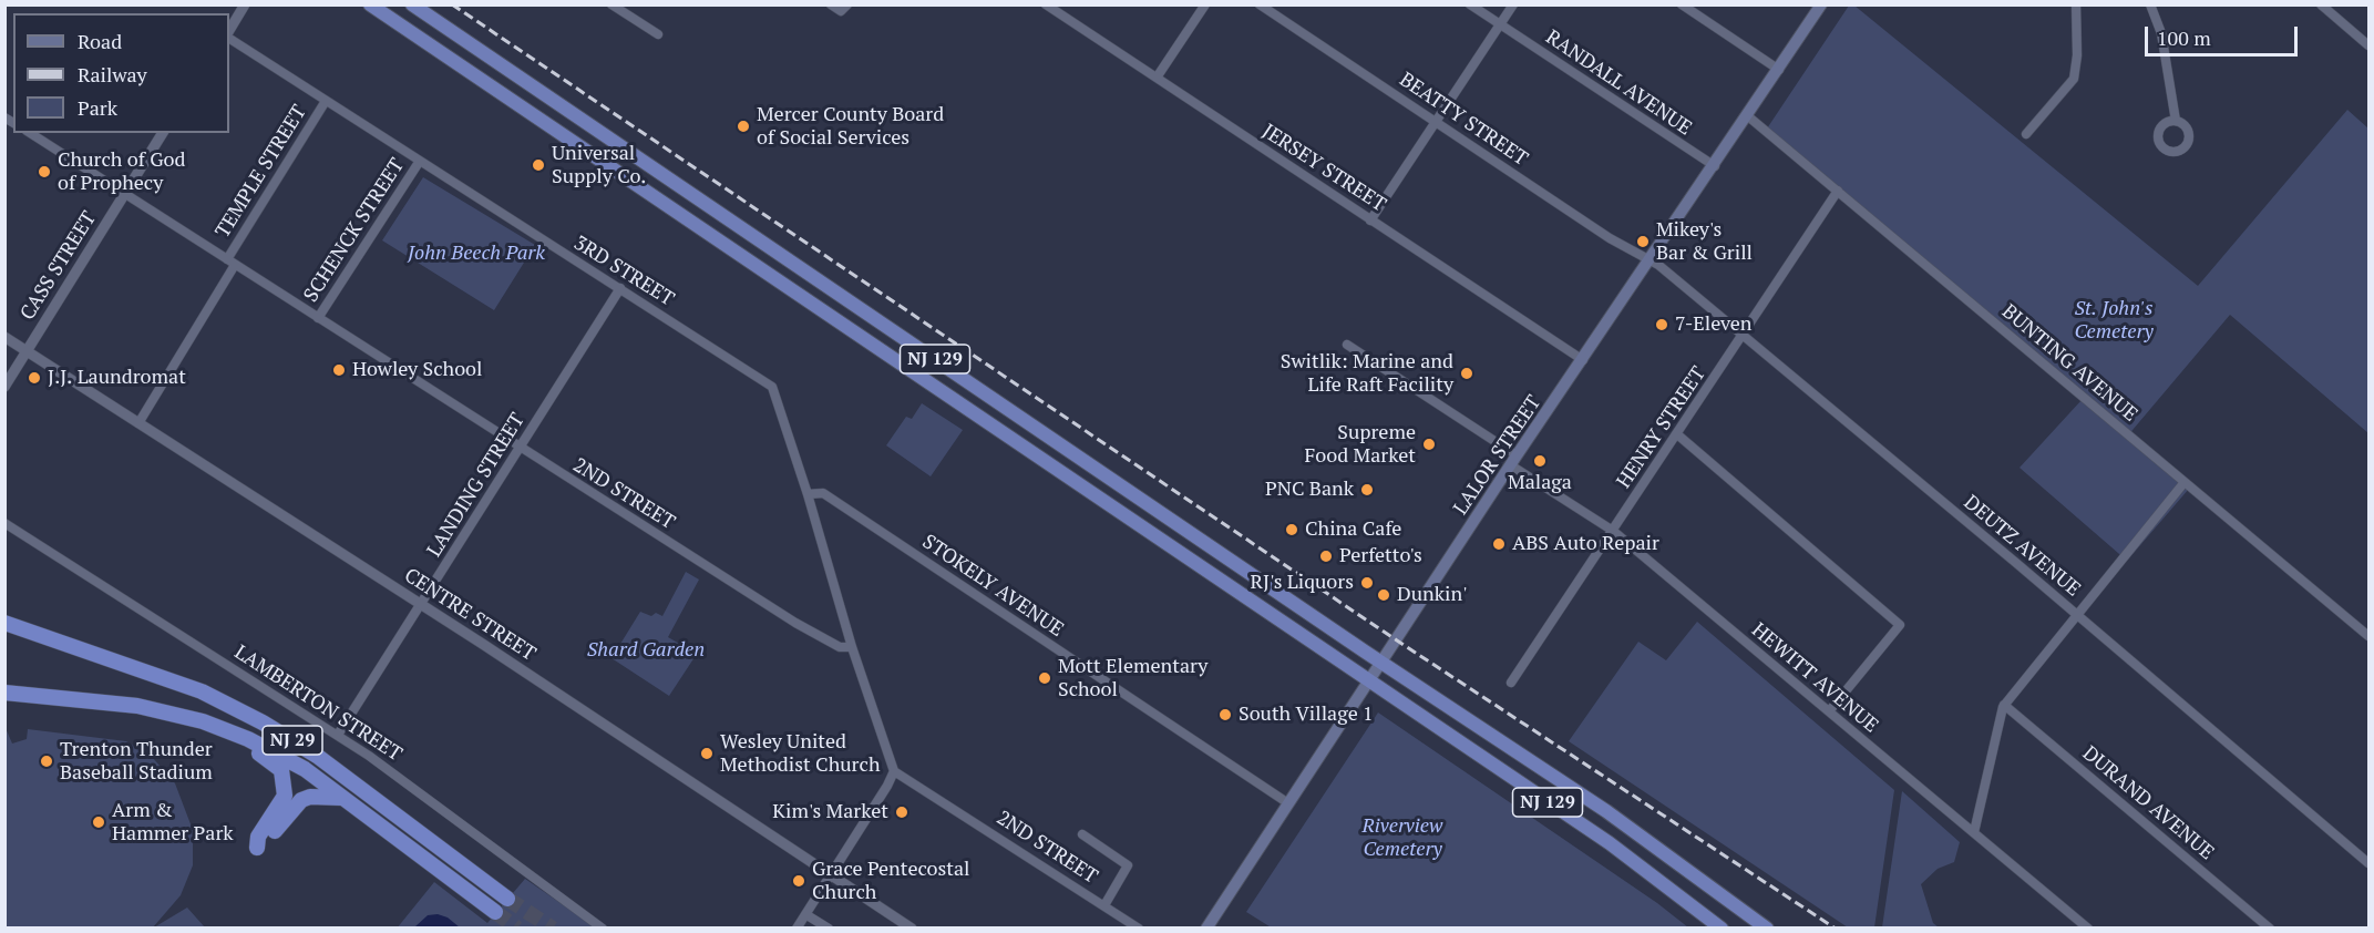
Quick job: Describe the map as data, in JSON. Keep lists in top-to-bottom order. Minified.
{"streets":{"highway":["NJ 129","NJ 29"],"main road":["LALOR STREET"],"street":["RANDALL AVENUE","BEATTY STREET","JERSEY STREET","TEMPLE STREET","SCHENCK STREET","CASS STREET","3RD STREET","BUNTING AVENUE","HENRY STREET","LANDING STREET","2ND STREET","DEUTZ AVENUE","STOKELY AVENUE","CENTRE STREET","HEWITT AVENUE","LAMBERTON STREET","DURAND AVENUE"]},"crossings":[["RANDALL AVENUE","LALOR STREET"],["BEATTY STREET","LALOR STREET"],["BEATTY STREET","DEUTZ AVENUE"],["JERSEY STREET","LALOR STREET"],["TEMPLE STREET","3RD STREET"],["TEMPLE STREET","2ND STREET"],["TEMPLE STREET","CENTRE STREET"],["SCHENCK STREET","3RD STREET"],["SCHENCK STREET","2ND STREET"],["CASS STREET","2ND STREET"],["CASS STREET","CENTRE STREET"],["3RD STREET","LANDING STREET"],["3RD STREET","2ND STREET"],["3RD STREET","STOKELY AVENUE"],["NJ 129","LALOR STREET"],["BUNTING AVENUE","HENRY STREET"],["BUNTING AVENUE","LALOR STREET"],["HENRY STREET","DEUTZ AVENUE"],["HENRY STREET","HEWITT AVENUE"],["LALOR STREET","DEUTZ AVENUE"],["LALOR STREET","STOKELY AVENUE"],["LALOR STREET","HEWITT AVENUE"],["LANDING STREET","2ND STREET"],["LANDING STREET","CENTRE STREET"],["LANDING STREET","LAMBERTON STREET"]],"parks":["John Beech Park","St. John's Cemetery","Shard Garden","Riverview Cemetery"],"places":["Mercer County Board of Social Services","Universal Supply Co.","Church of God of Prophecy","Mikey's Bar & Grill","7-Eleven","Howley School","Switlik: Marine and Life Raft Facility","J.J. Laundromat","Supreme Food Market","Malaga","PNC Bank","China Cafe","ABS Auto Repair","Perfetto's","RJ's Liquors","Dunkin'","Mott Elementary School","South Village 1","Wesley United Methodist Church","Trenton Thunder Baseball Stadium","Kim's Market","Arm & Hammer Park","Grace Pentecostal Church"],"legend":["Road","Railway","Park"],"scale_bar":"100 m"}
